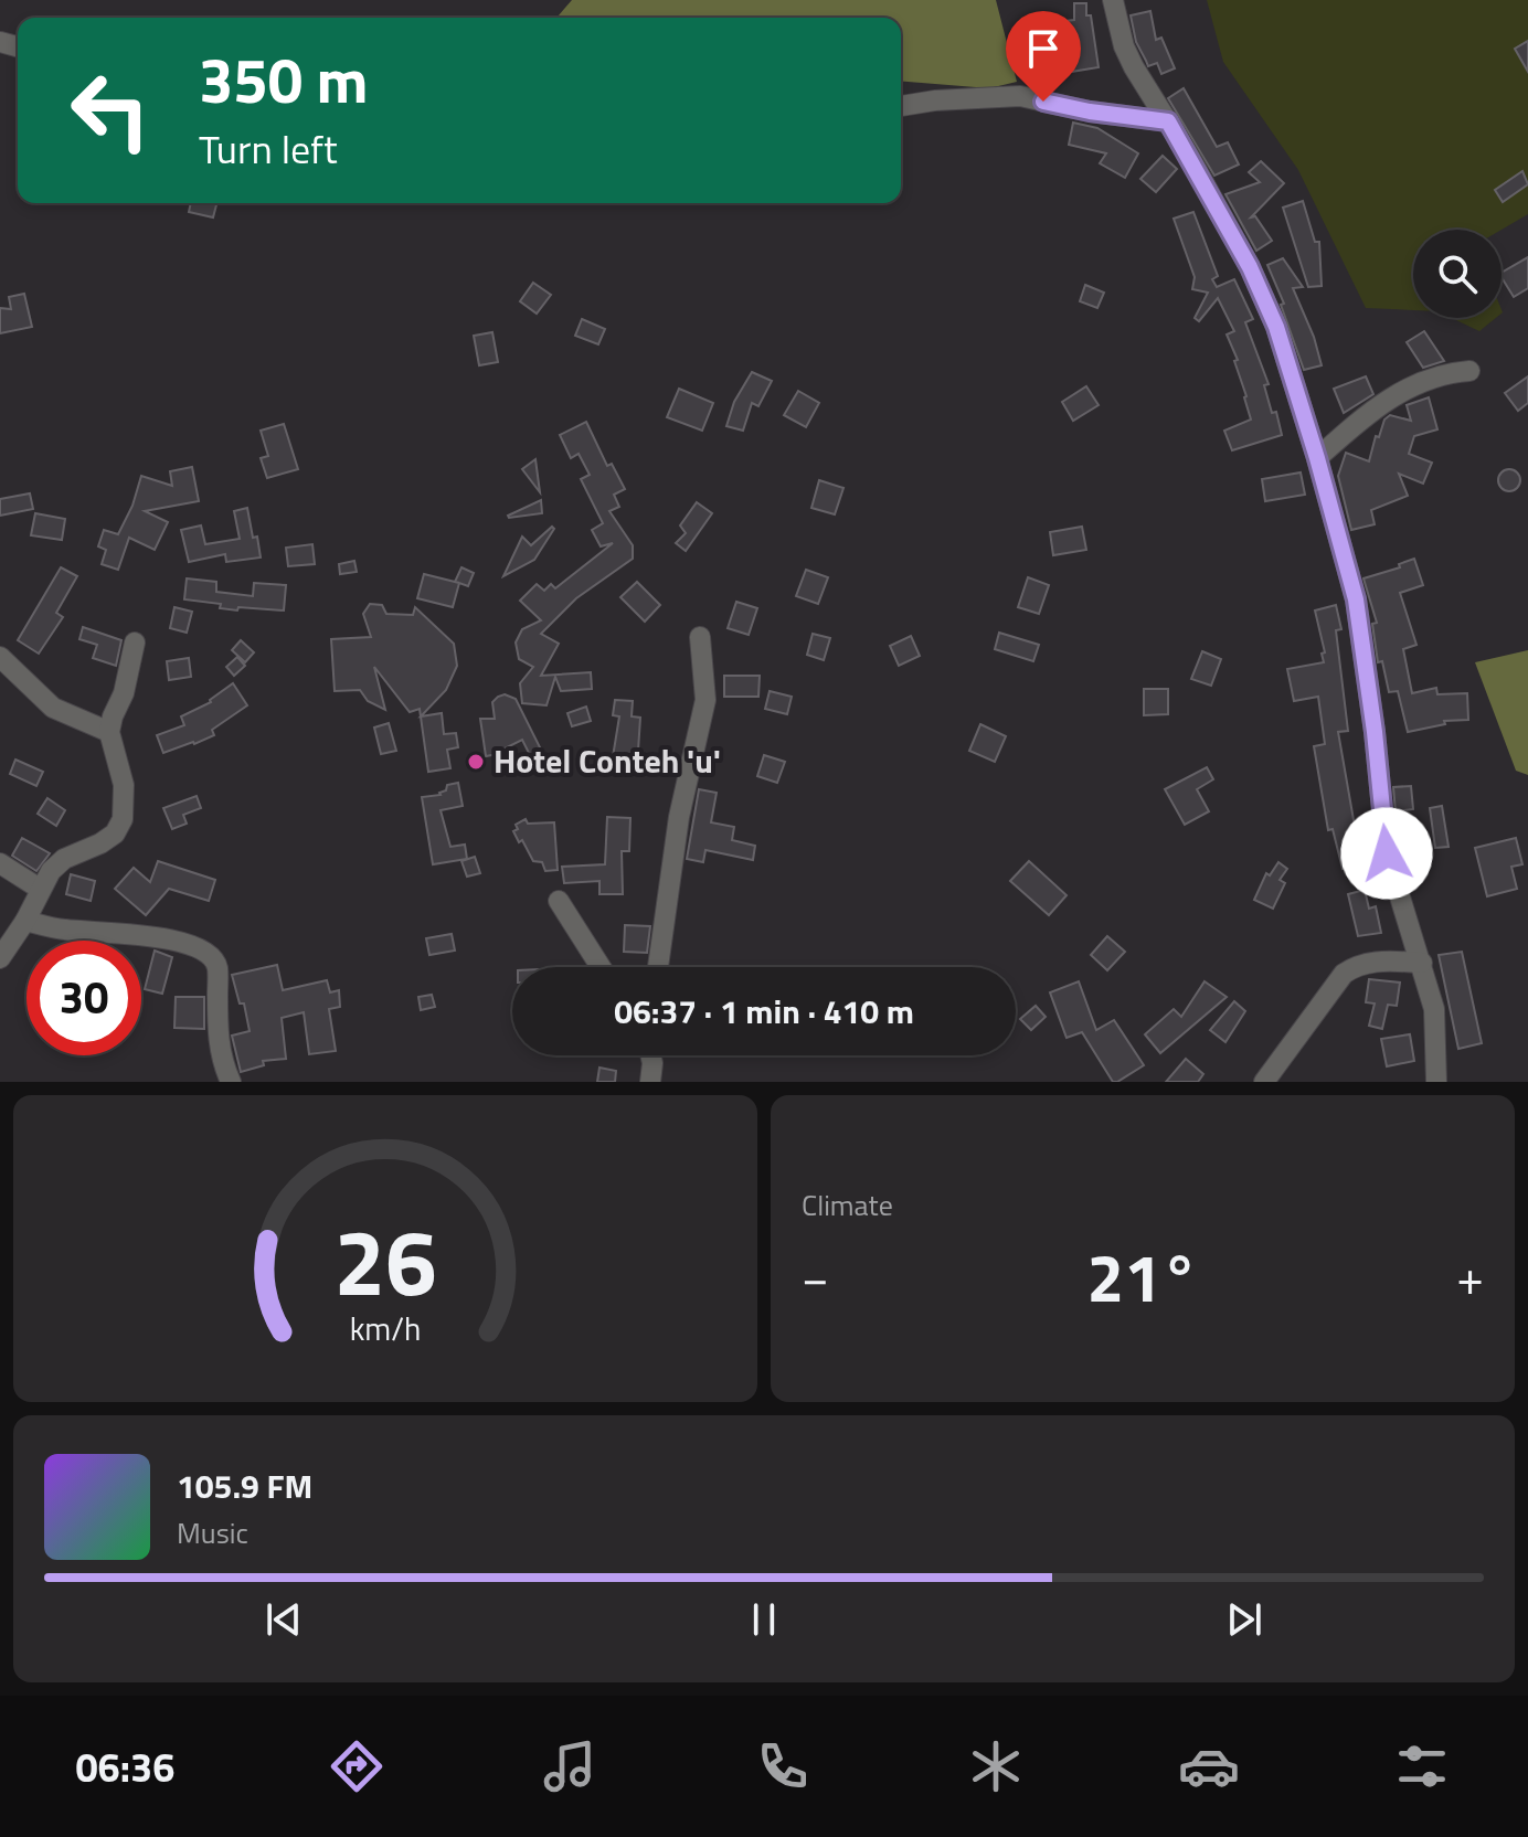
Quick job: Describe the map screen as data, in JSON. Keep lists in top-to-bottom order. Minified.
{"places":["Hotel Conteh 'u'"],"page":{"turn":["350 m","Turn left"],"limit":"30","trip":"06:37 · 1 min · 410 m","tile":"Climate","heat":["−","21°","+"],"song":["105.9 FM","Music"],"tabs":"06:36","gauge":["26","km/h"]}}
